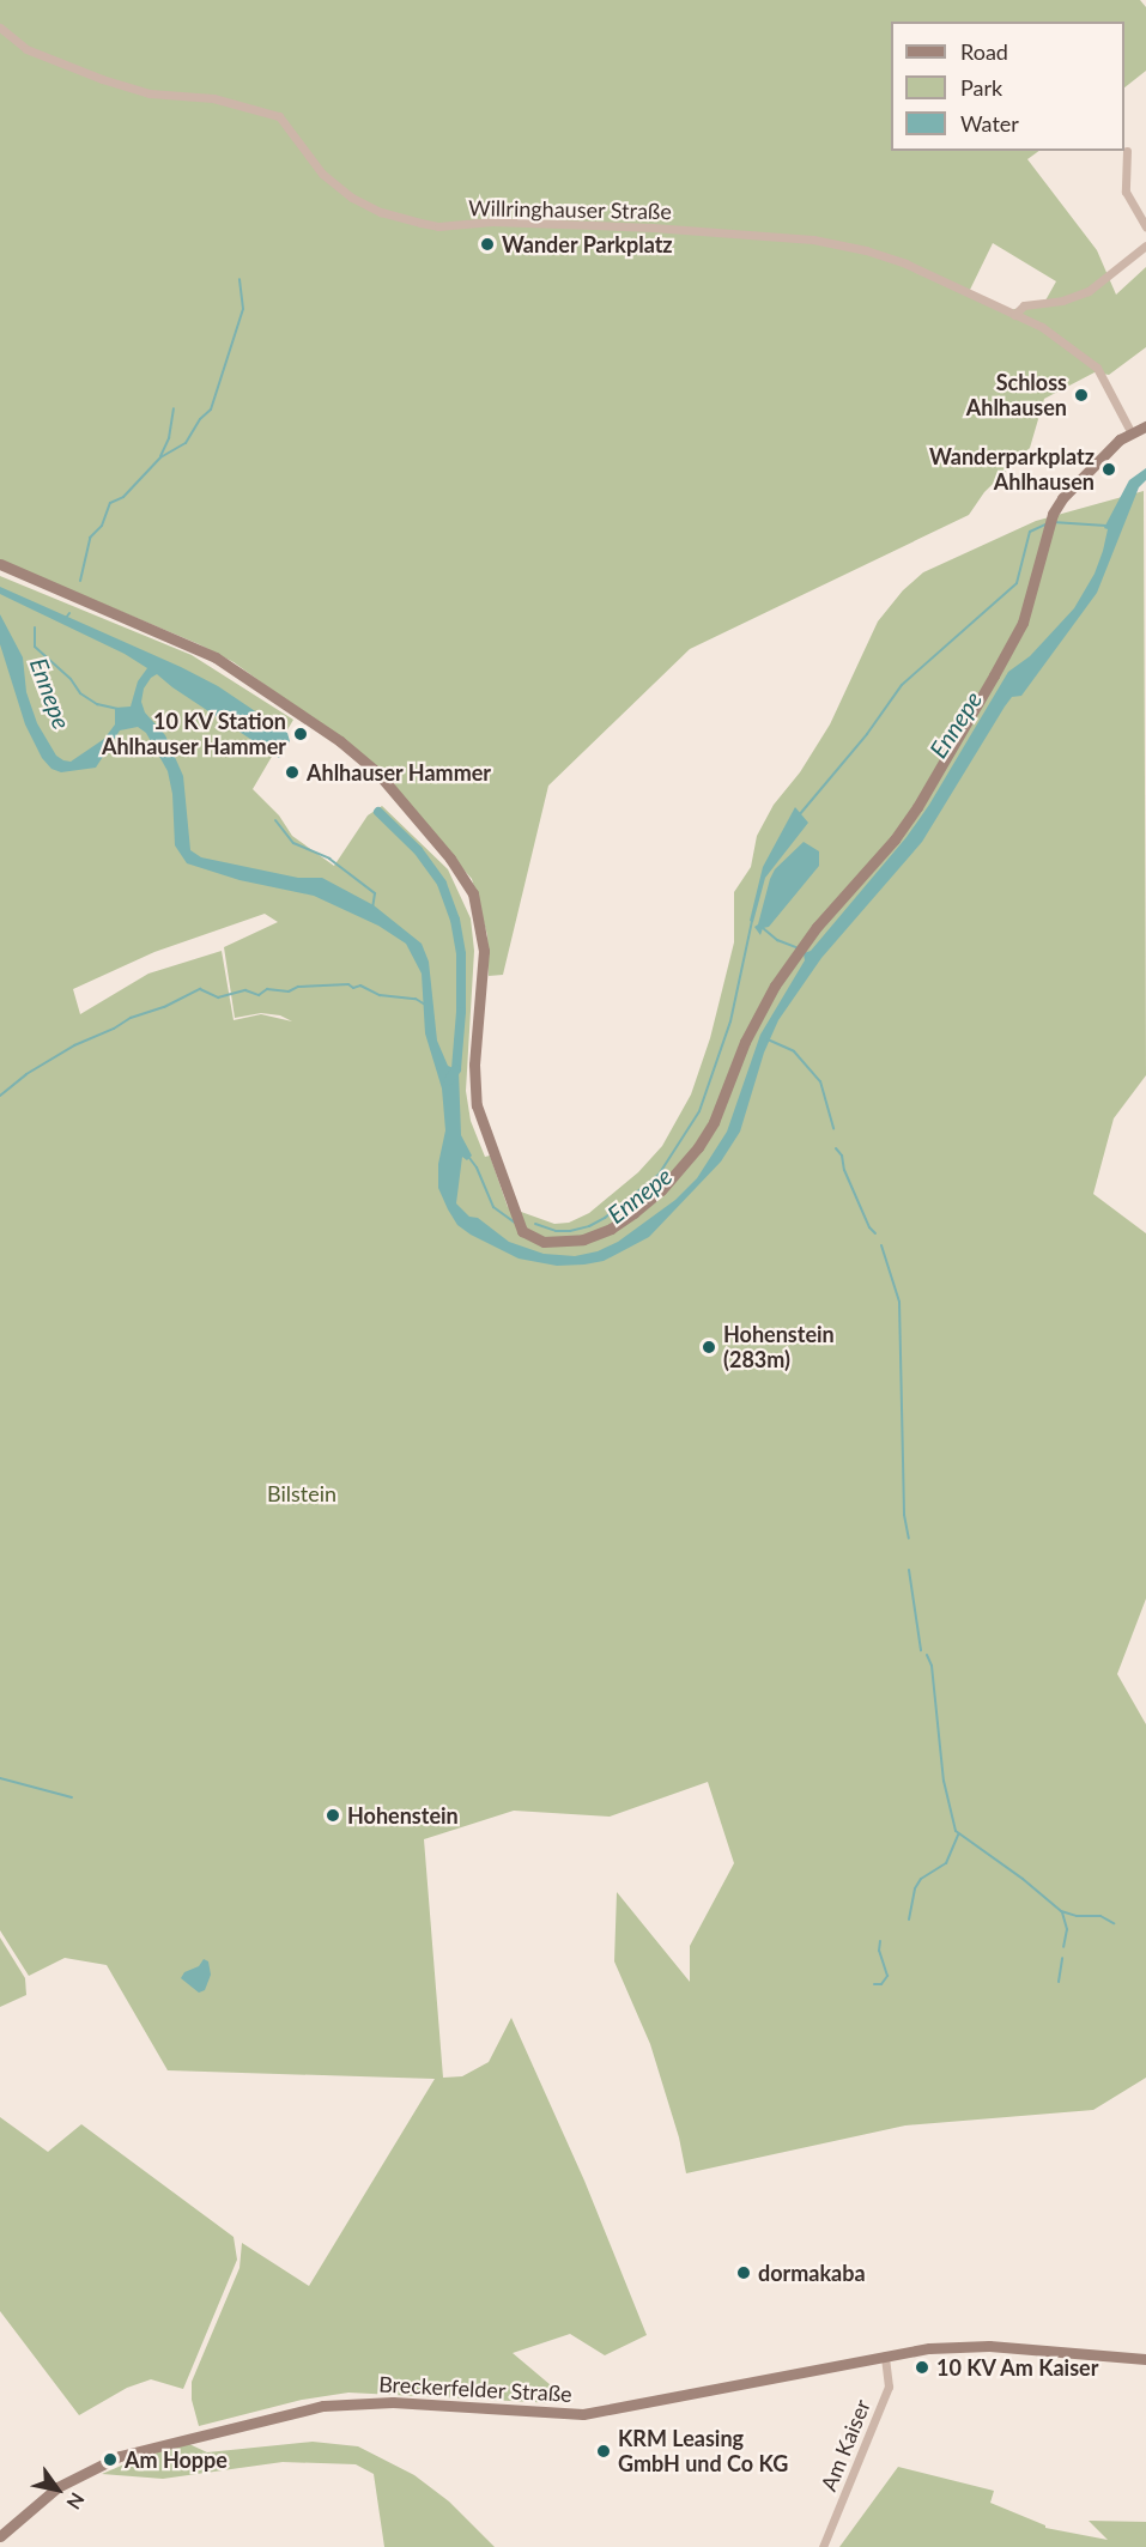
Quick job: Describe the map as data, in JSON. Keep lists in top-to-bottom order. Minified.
{"streets":{"street":["Willringhauser Straße","Breckerfelder Straße","Am Kaiser"]},"crossings":[["Breckerfelder Straße","Am Kaiser"]],"water":["Ennepe"],"parks":["Bilstein"],"places":["Wander Parkplatz","Schloss Ahlhausen","Wanderparkplatz Ahlhausen","10 KV Station Ahlhauser Hammer","Ahlhauser Hammer","Hohenstein (283m)","Hohenstein","dormakaba","10 KV Am Kaiser","KRM Leasing GmbH und Co KG","Am Hoppe"],"legend":["Road","Park","Water"],"north":"bottom right"}
